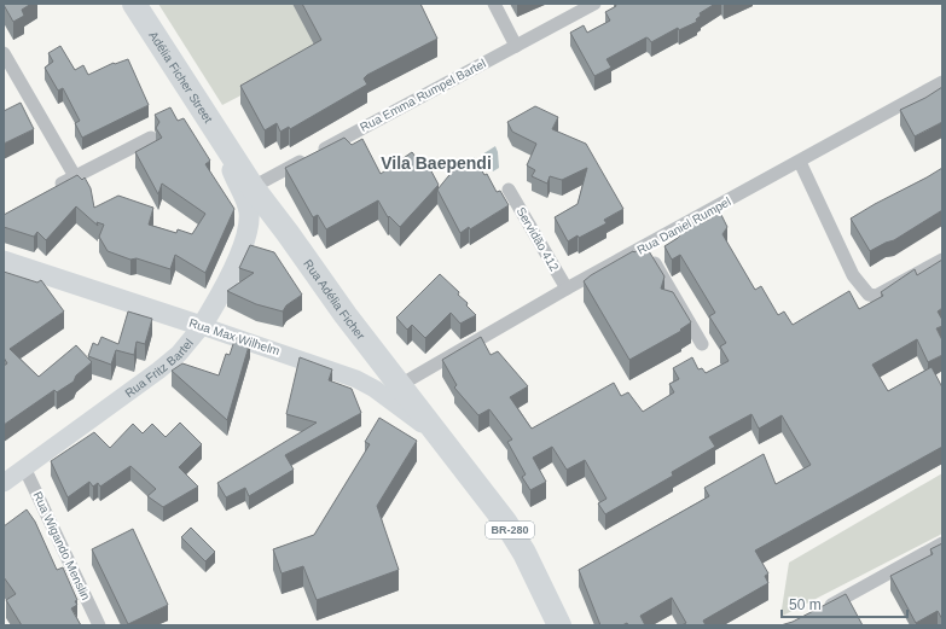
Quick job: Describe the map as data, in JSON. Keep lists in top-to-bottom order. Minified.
{"streets":{"highway":["Adélia Ficher Street","Rua Adélia Ficher","BR-280"],"main road":["Rua Max Wilhelm","Rua Fritz Bartel"],"street":["Rua Emma Rumpel Bartel","Rua Daniel Rumpel","Servidão 412","Rua Wigando Menslin"]},"crossings":[["Adélia Ficher Street","Rua Adélia Ficher"],["Adélia Ficher Street","Rua Fritz Bartel"],["Rua Emma Rumpel Bartel","Rua Adélia Ficher"],["Rua Daniel Rumpel","Servidão 412"],["Rua Daniel Rumpel","Rua Adélia Ficher"],["Rua Adélia Ficher","Rua Max Wilhelm"],["Rua Adélia Ficher","Rua Fritz Bartel"],["Rua Adélia Ficher","BR-280"],["Rua Max Wilhelm","Rua Fritz Bartel"],["Rua Max Wilhelm","BR-280"],["Rua Fritz Bartel","Rua Wigando Menslin"]],"districts":["Vila Baependi"],"scale_bar":"50 m"}
